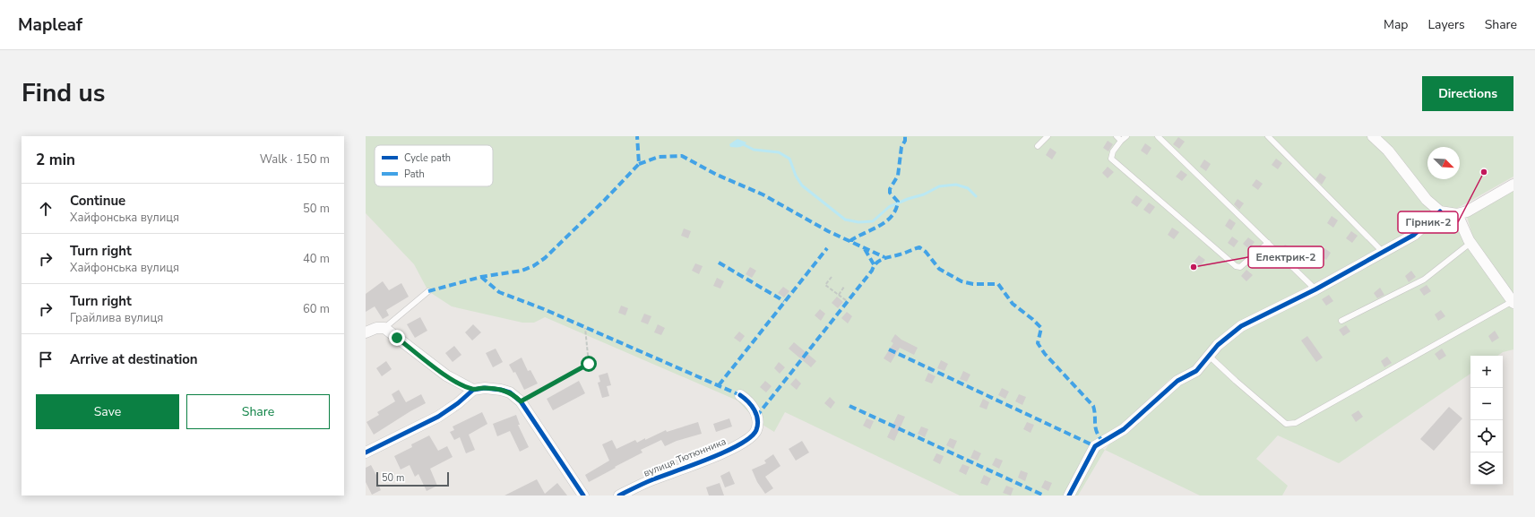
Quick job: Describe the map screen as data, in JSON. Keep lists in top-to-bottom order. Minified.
{"streets":{"street":["вулиця Тютюнника"]},"places":["Гірник-2","Електрик-2"],"legend":["Cycle path","Path"],"scale_bar":"50 m","north":"bottom right","page":{"header":"Mapleaf","nav":["Map","Layers","Share"],"title":"Find us","buttons":["Directions",["Save","Share"]],"heading":["2 min","Walk · 150 m"],"list":[["Continue","Хайфонська вулиця","50 m"],["Turn right","Хайфонська вулиця","40 m"],["Turn right","Грайлива вулиця","60 m"],"Arrive at destination"],"map_buttons":["+","−"],"scale":"50 m"}}
